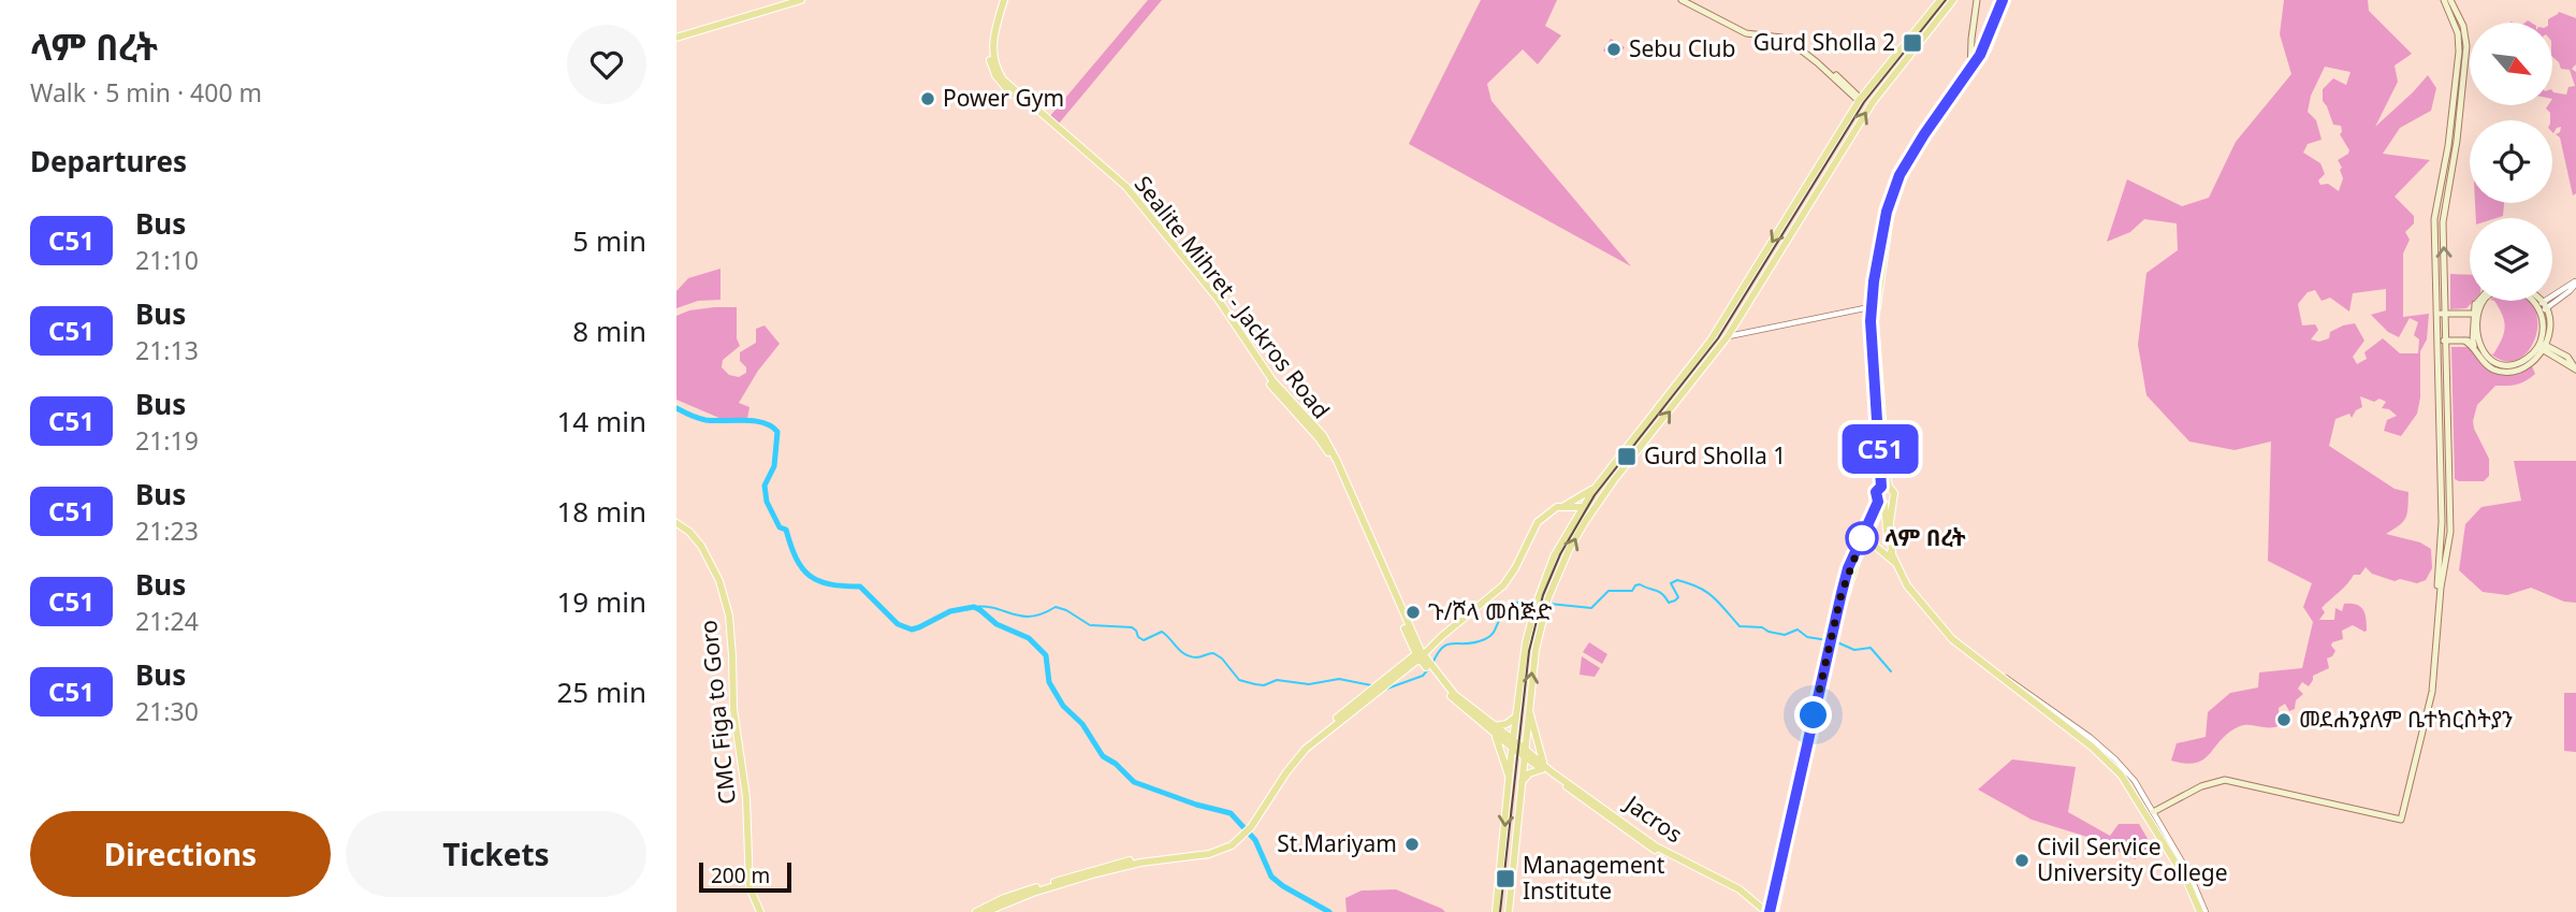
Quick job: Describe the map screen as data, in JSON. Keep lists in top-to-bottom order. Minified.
{"streets":{"main road":["Sealite Mihret - Jackros Road","CMC Figa to Goro","Jacros"]},"places":{"transit":["Gurd Sholla 2","Gurd Sholla 1","Management Institute"],"other":["Sebu Club","Power Gym","ላም በረት","ጉ/ሾላ መስጅድ","መደሐንያለም ቤተክርስትያን","St.Mariyam","Civil Service University College"]},"lines":["bus line C51"],"scale_bar":"200 m","north":"bottom right","page":{"heading":[["ላም በረት","Walk · 5 min · 400 m"],"Departures"],"on_map":"C51","list":[{"mark":"C51","name":"Bus","note":"21:10","value":"5 min"},{"mark":"C51","name":"Bus","note":"21:13","value":"8 min"},{"mark":"C51","name":"Bus","note":"21:19","value":"14 min"},{"mark":"C51","name":"Bus","note":"21:23","value":"18 min"},{"mark":"C51","name":"Bus","note":"21:24","value":"19 min"},{"mark":"C51","name":"Bus","note":"21:30","value":"25 min"}],"buttons":["Directions","Tickets"],"scale":"200 m"}}
